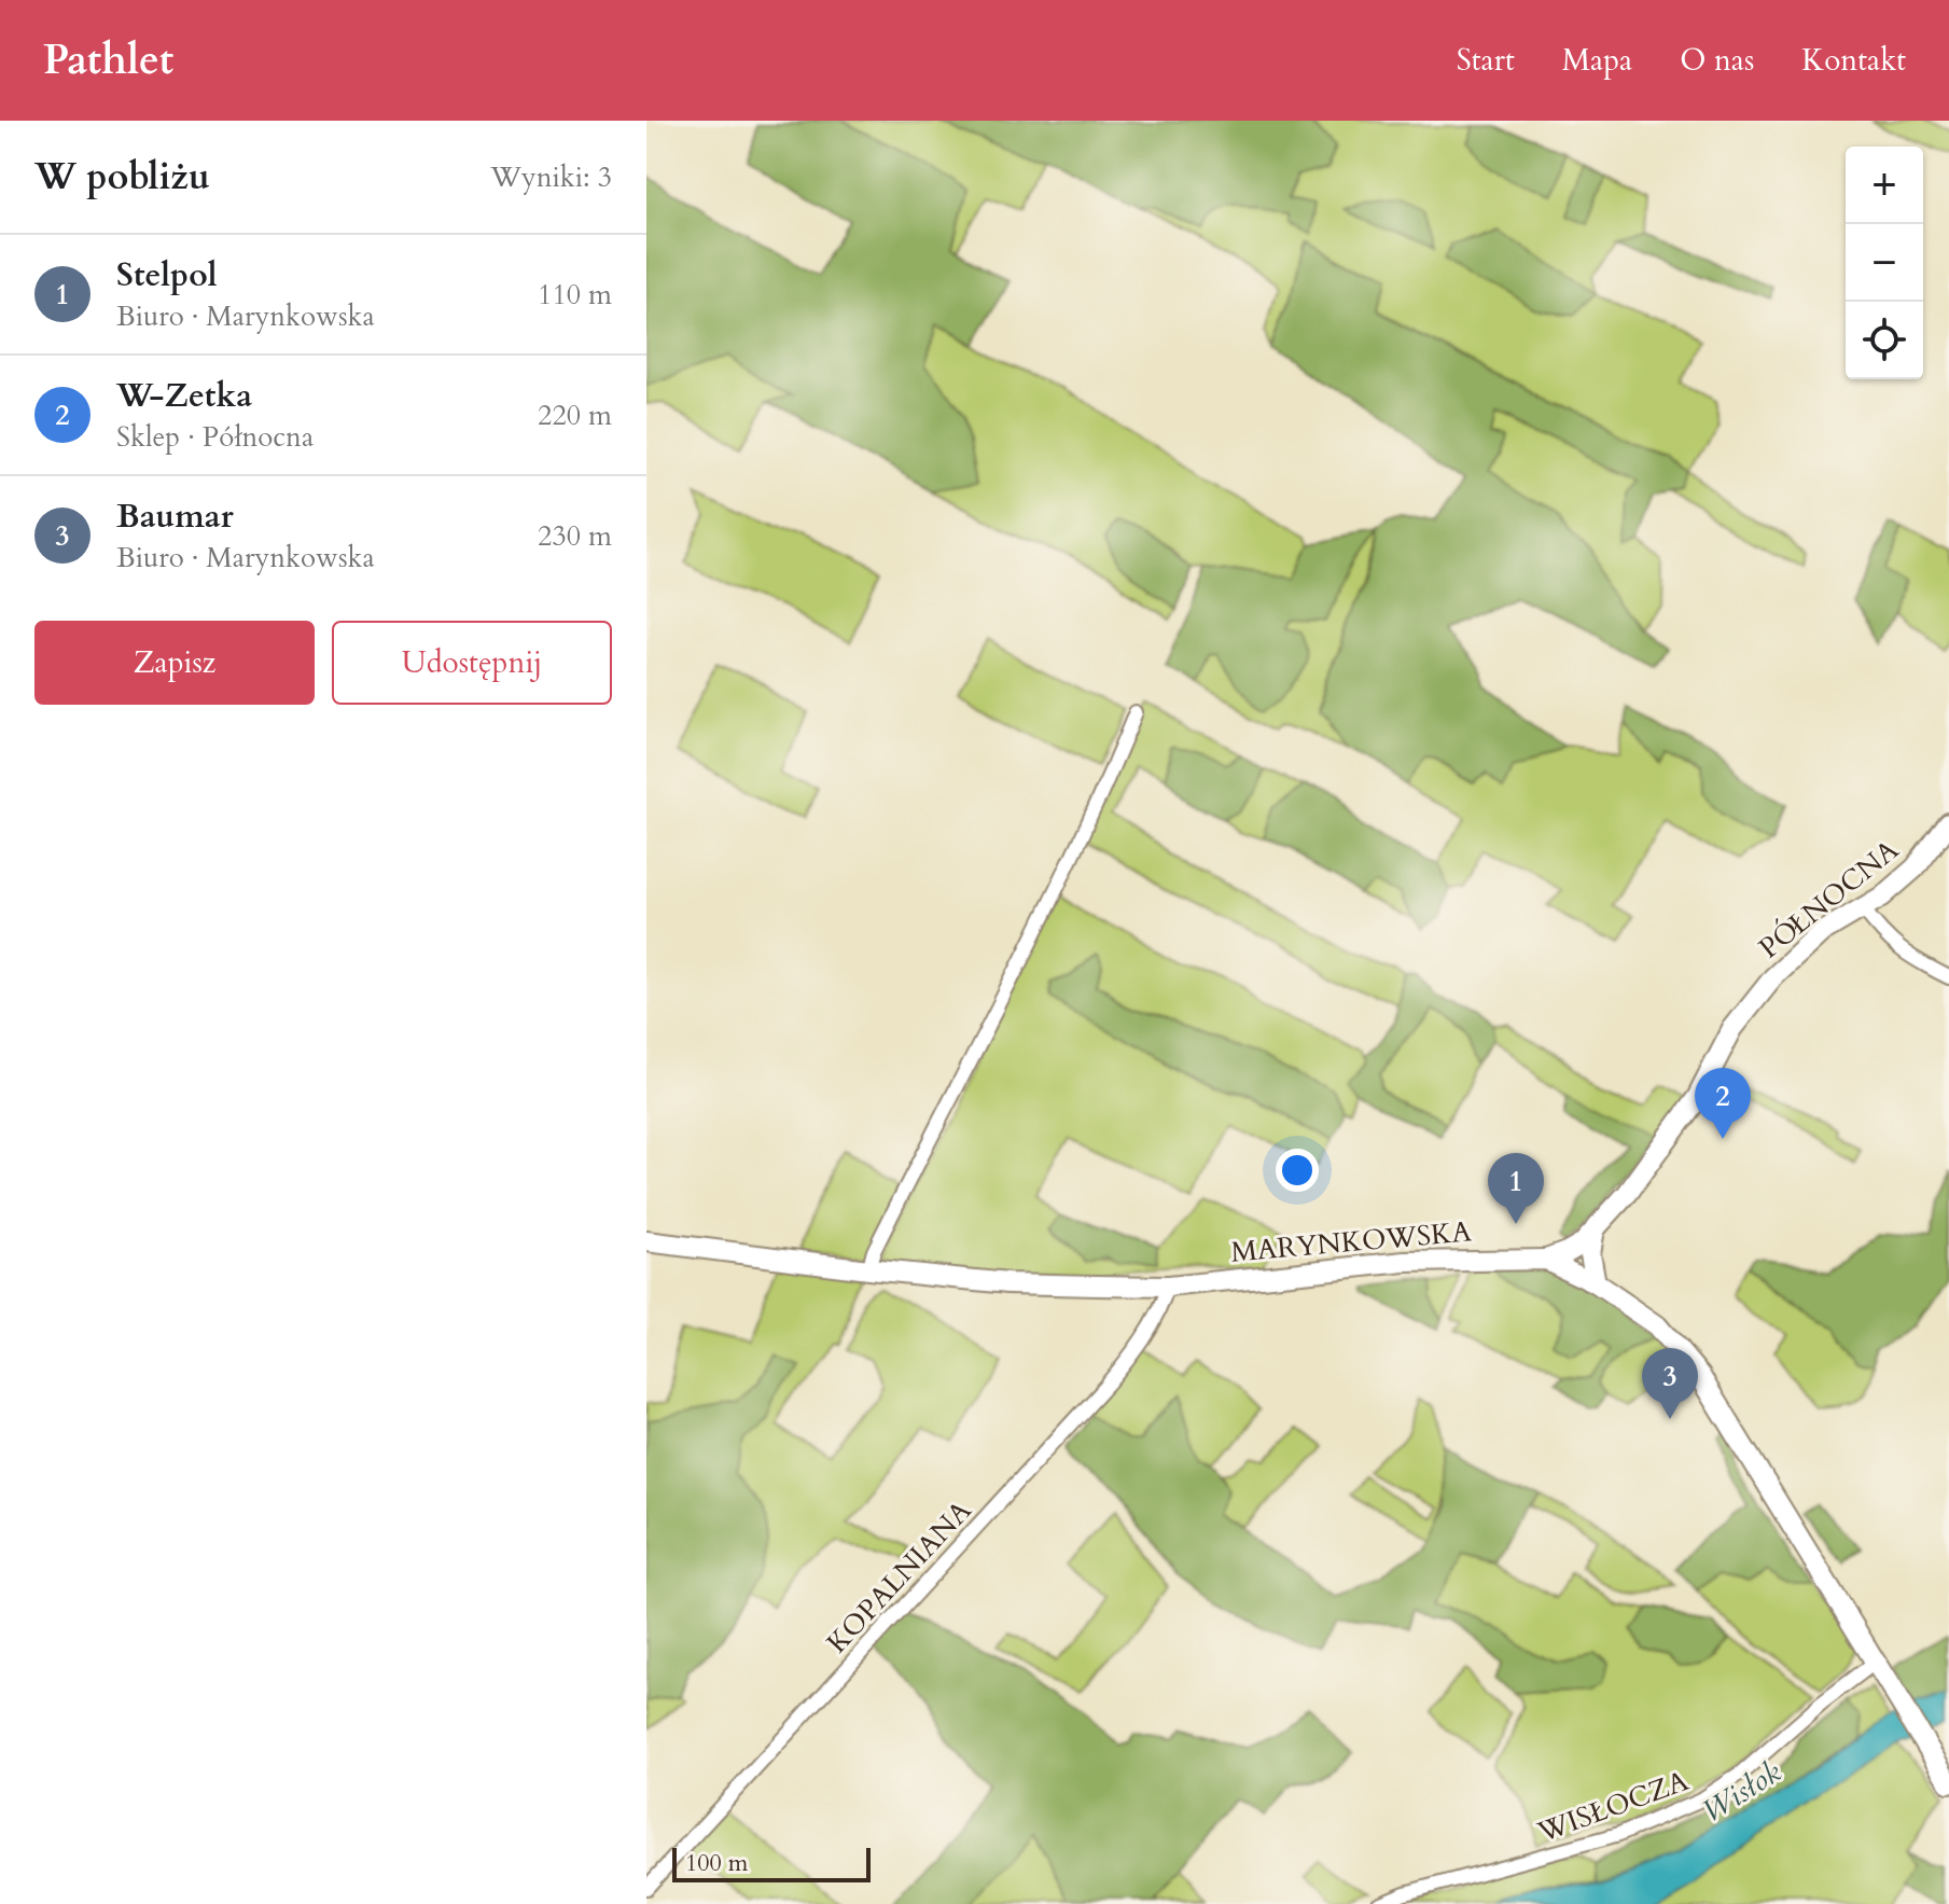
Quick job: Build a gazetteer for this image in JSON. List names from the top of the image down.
{
  "streets": {
    "street": [
      "PÓŁNOCNA",
      "MARYNKOWSKA",
      "KOPALNIANA",
      "WISŁOCZA"
    ]
  },
  "crossings": [
    ["PÓŁNOCNA", "MARYNKOWSKA"],
    ["MARYNKOWSKA", "KOPALNIANA"],
    ["MARYNKOWSKA", "WISŁOCZA"]
  ],
  "water": ["Wisłok"],
  "scale_bar": "100 m",
  "page": {
    "header": "Pathlet",
    "nav": [
      "Start",
      "Mapa",
      "O nas",
      "Kontakt"
    ],
    "heading": ["W pobliżu", "Wyniki: 3"],
    "map_buttons": ["+", "−"],
    "list": [
      {
        "mark": "1",
        "name": "Stelpol",
        "note": "Biuro · Marynkowska",
        "value": "110 m"
      },
      {
        "mark": "2",
        "name": "W-Zetka",
        "note": "Sklep · Północna",
        "value": "220 m"
      },
      {
        "mark": "3",
        "name": "Baumar",
        "note": "Biuro · Marynkowska",
        "value": "230 m"
      }
    ],
    "buttons": ["Zapisz", "Udostępnij"],
    "pins": ["2", "1", "3"],
    "scale": "100 m"
  }
}
